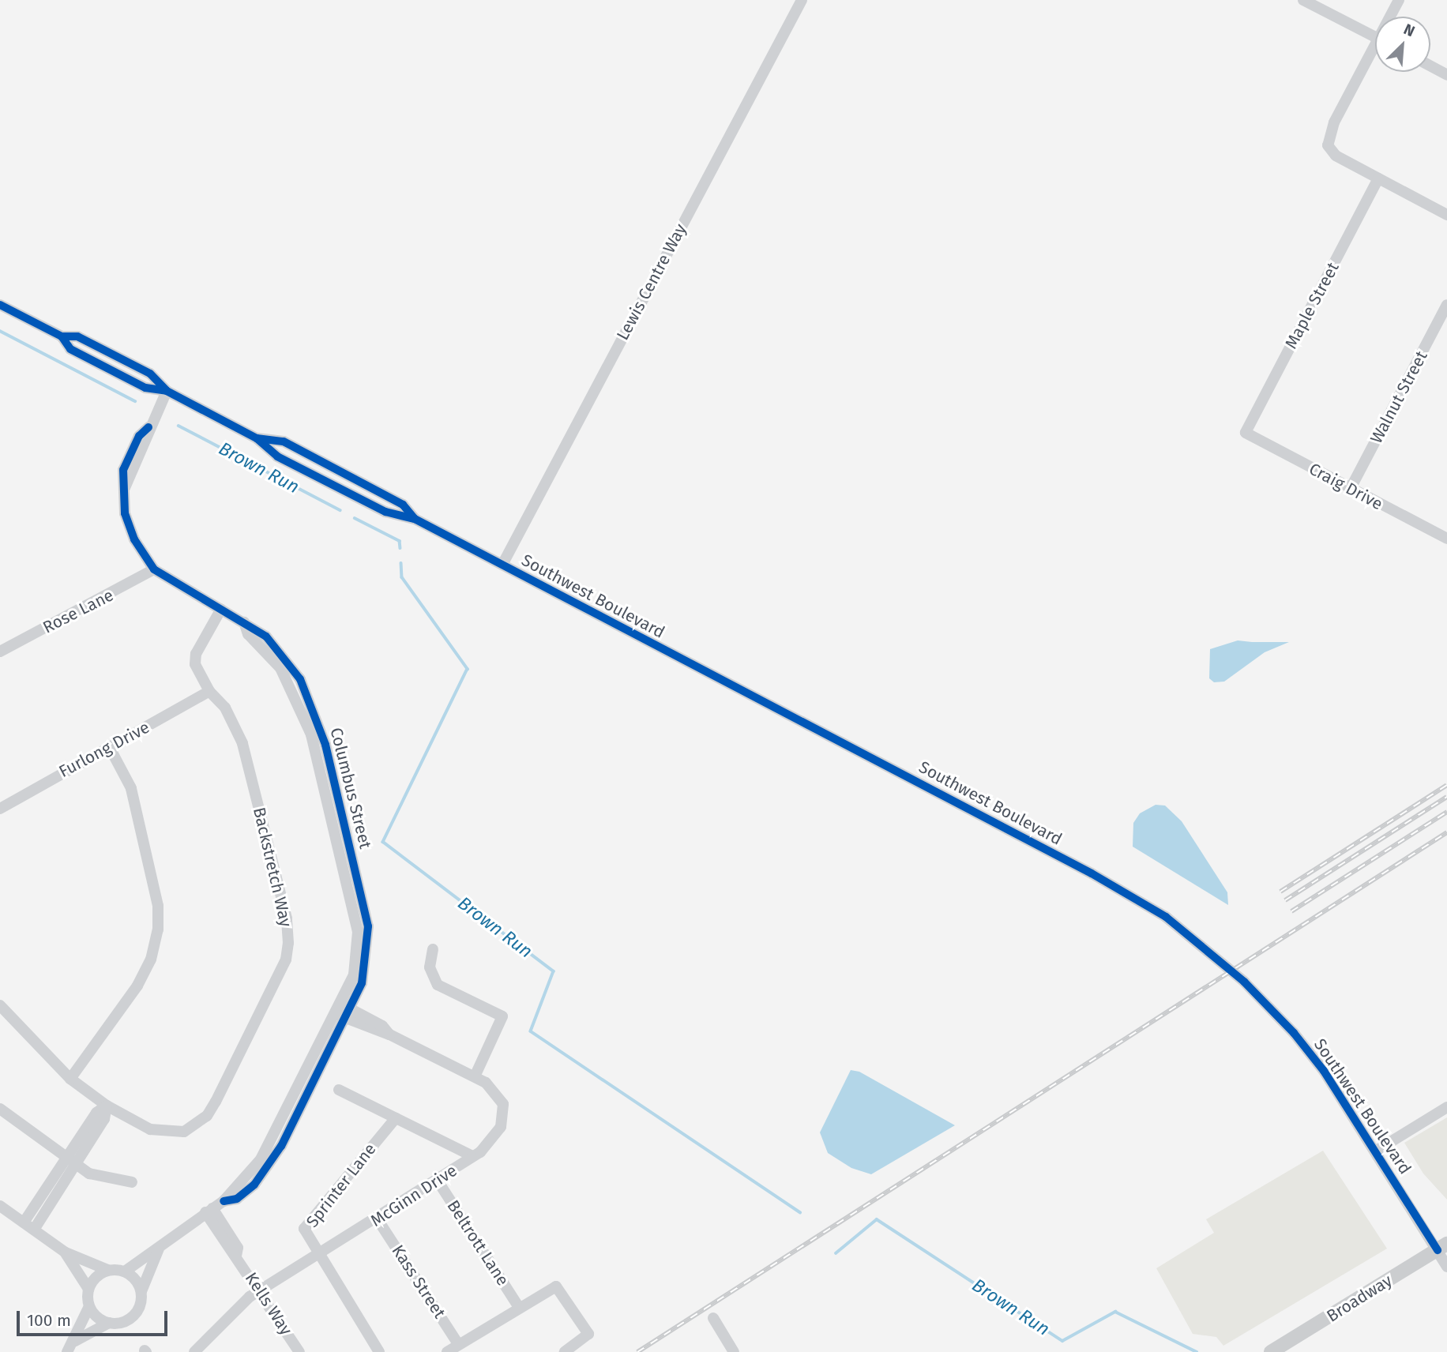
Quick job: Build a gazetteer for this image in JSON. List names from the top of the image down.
{
  "streets": {
    "main road": ["Broadway"],
    "street": [
      "Lewis Centre Way",
      "Maple Street",
      "Walnut Street",
      "Craig Drive",
      "Southwest Boulevard",
      "Rose Lane",
      "Furlong Drive",
      "Columbus Street",
      "Backstretch Way",
      "Sprinter Lane",
      "McGinn Drive",
      "Beltrott Lane",
      "Kass Street",
      "Kells Way"
    ]
  },
  "crossings": [
    ["Lewis Centre Way", "Southwest Boulevard"],
    ["Maple Street", "Craig Drive"],
    ["Walnut Street", "Craig Drive"],
    ["Southwest Boulevard", "Columbus Street"],
    ["Southwest Boulevard", "Broadway"],
    ["Rose Lane", "Columbus Street"],
    ["Furlong Drive", "Backstretch Way"],
    ["Columbus Street", "Backstretch Way"],
    ["Columbus Street", "McGinn Drive"],
    ["Columbus Street", "Kells Way"],
    ["Sprinter Lane", "McGinn Drive"],
    ["McGinn Drive", "Beltrott Lane"],
    ["McGinn Drive", "Kass Street"],
    ["McGinn Drive", "Kells Way"]
  ],
  "water": ["Brown Run"],
  "scale_bar": "100 m",
  "north": "top right"
}
